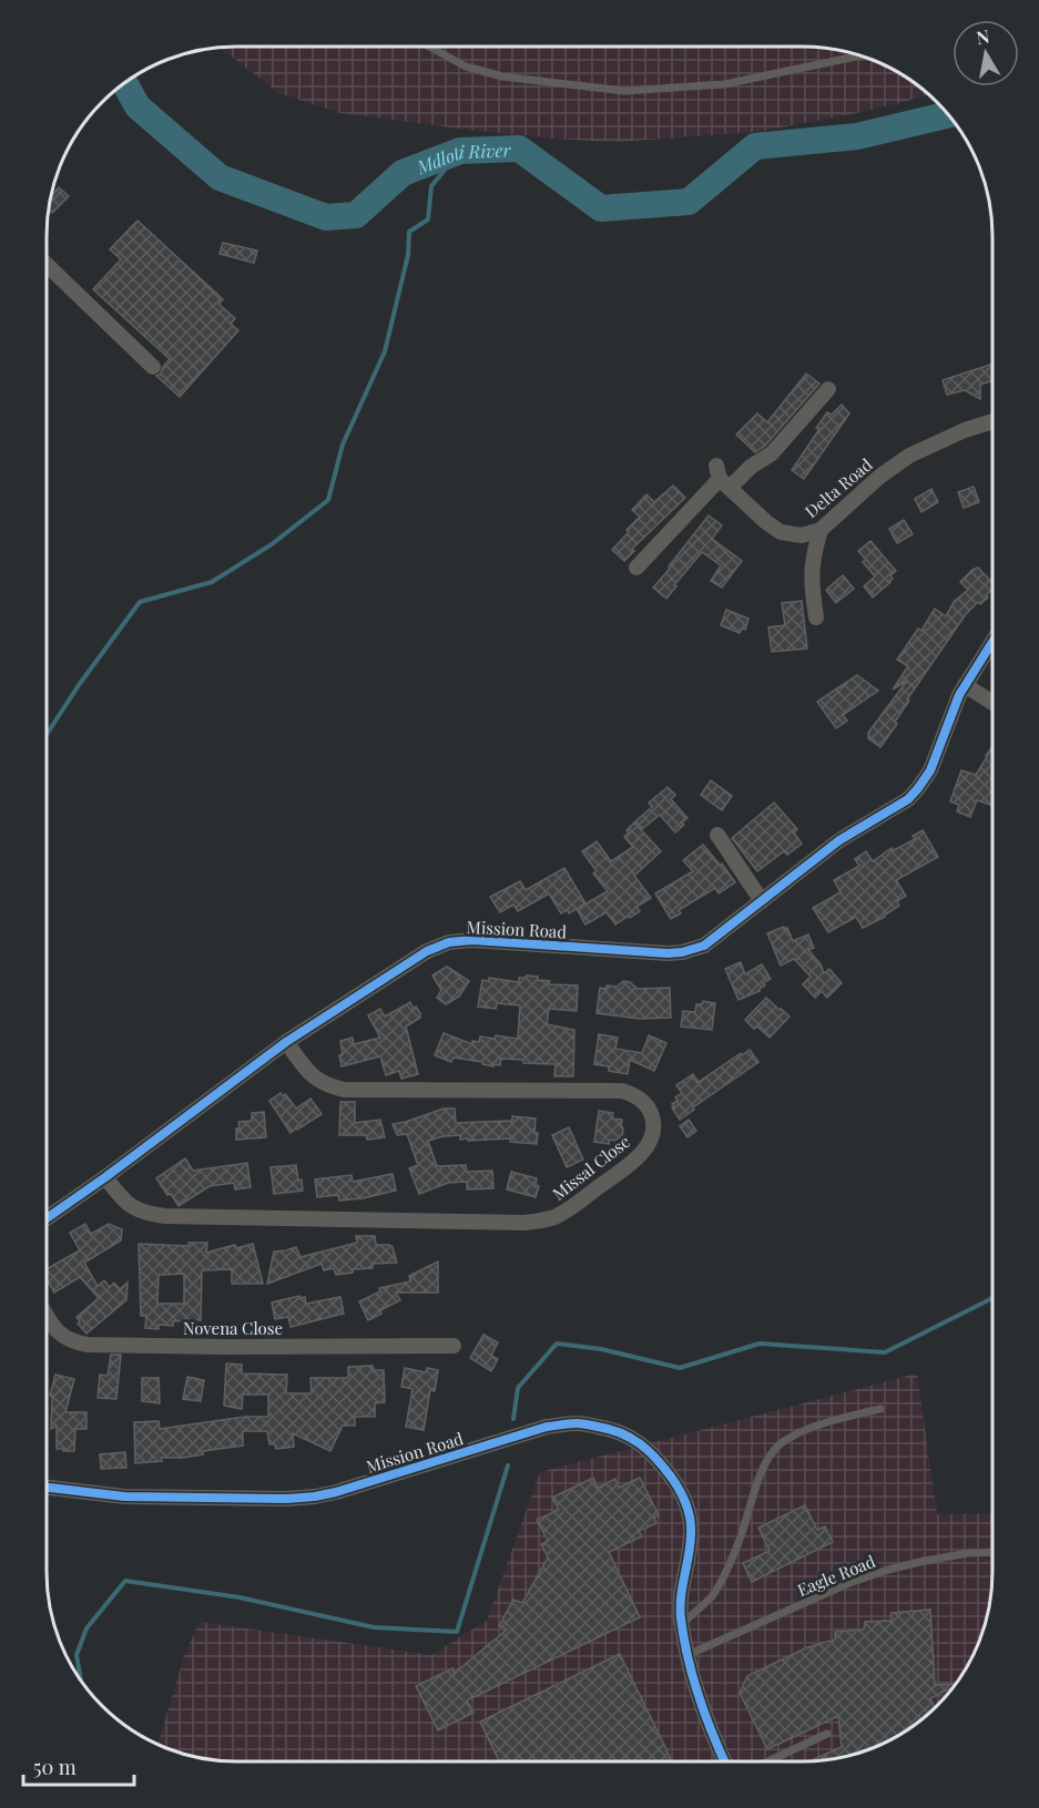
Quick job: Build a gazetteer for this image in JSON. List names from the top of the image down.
{
  "streets": {
    "street": [
      "Delta Road",
      "Mission Road",
      "Missal Close",
      "Novena Close"
    ],
    "lane": ["Eagle Road"]
  },
  "crossings": [
    ["Mission Road", "Missal Close"],
    ["Mission Road", "Eagle Road"]
  ],
  "water": ["Mdloti River"],
  "scale_bar": "50 m",
  "north": "top"
}
